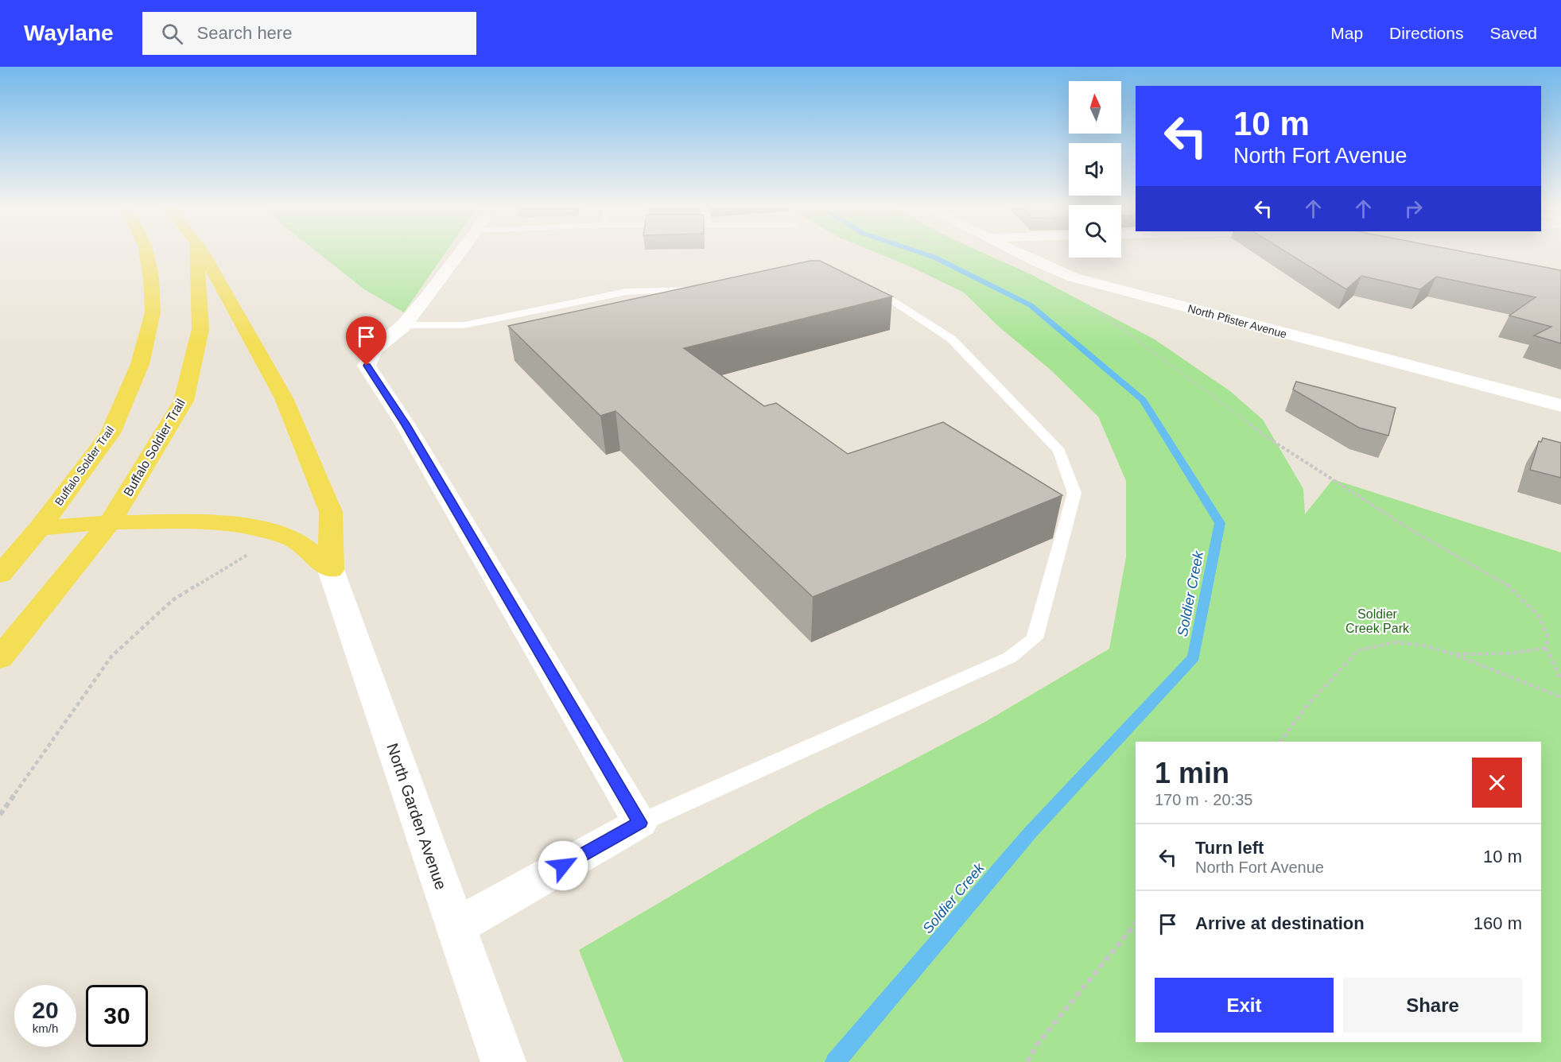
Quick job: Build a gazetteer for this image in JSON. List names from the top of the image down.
{
  "streets": {
    "main road": ["Buffalo Soldier Trail", "Buffalo Solder Trail"],
    "street": ["North Pfister Avenue", "North Garden Avenue"]
  },
  "water": ["Soldier Creek"],
  "parks": ["Soldier Creek Park"],
  "north": "top",
  "page": {
    "header": "Waylane",
    "search": "Search here",
    "nav": ["Map", "Directions", "Saved"],
    "turn": ["10 m", "North Fort Avenue"],
    "heading": ["1 min", "170 m · 20:35"],
    "list": [
      {
        "name": "Turn left",
        "note": "North Fort Avenue",
        "value": "10 m"
      },
      {
        "name": "Arrive at destination",
        "value": "160 m"
      }
    ],
    "buttons": ["Exit", "Share"],
    "speed": "20 km/h",
    "limit": "30"
  }
}
